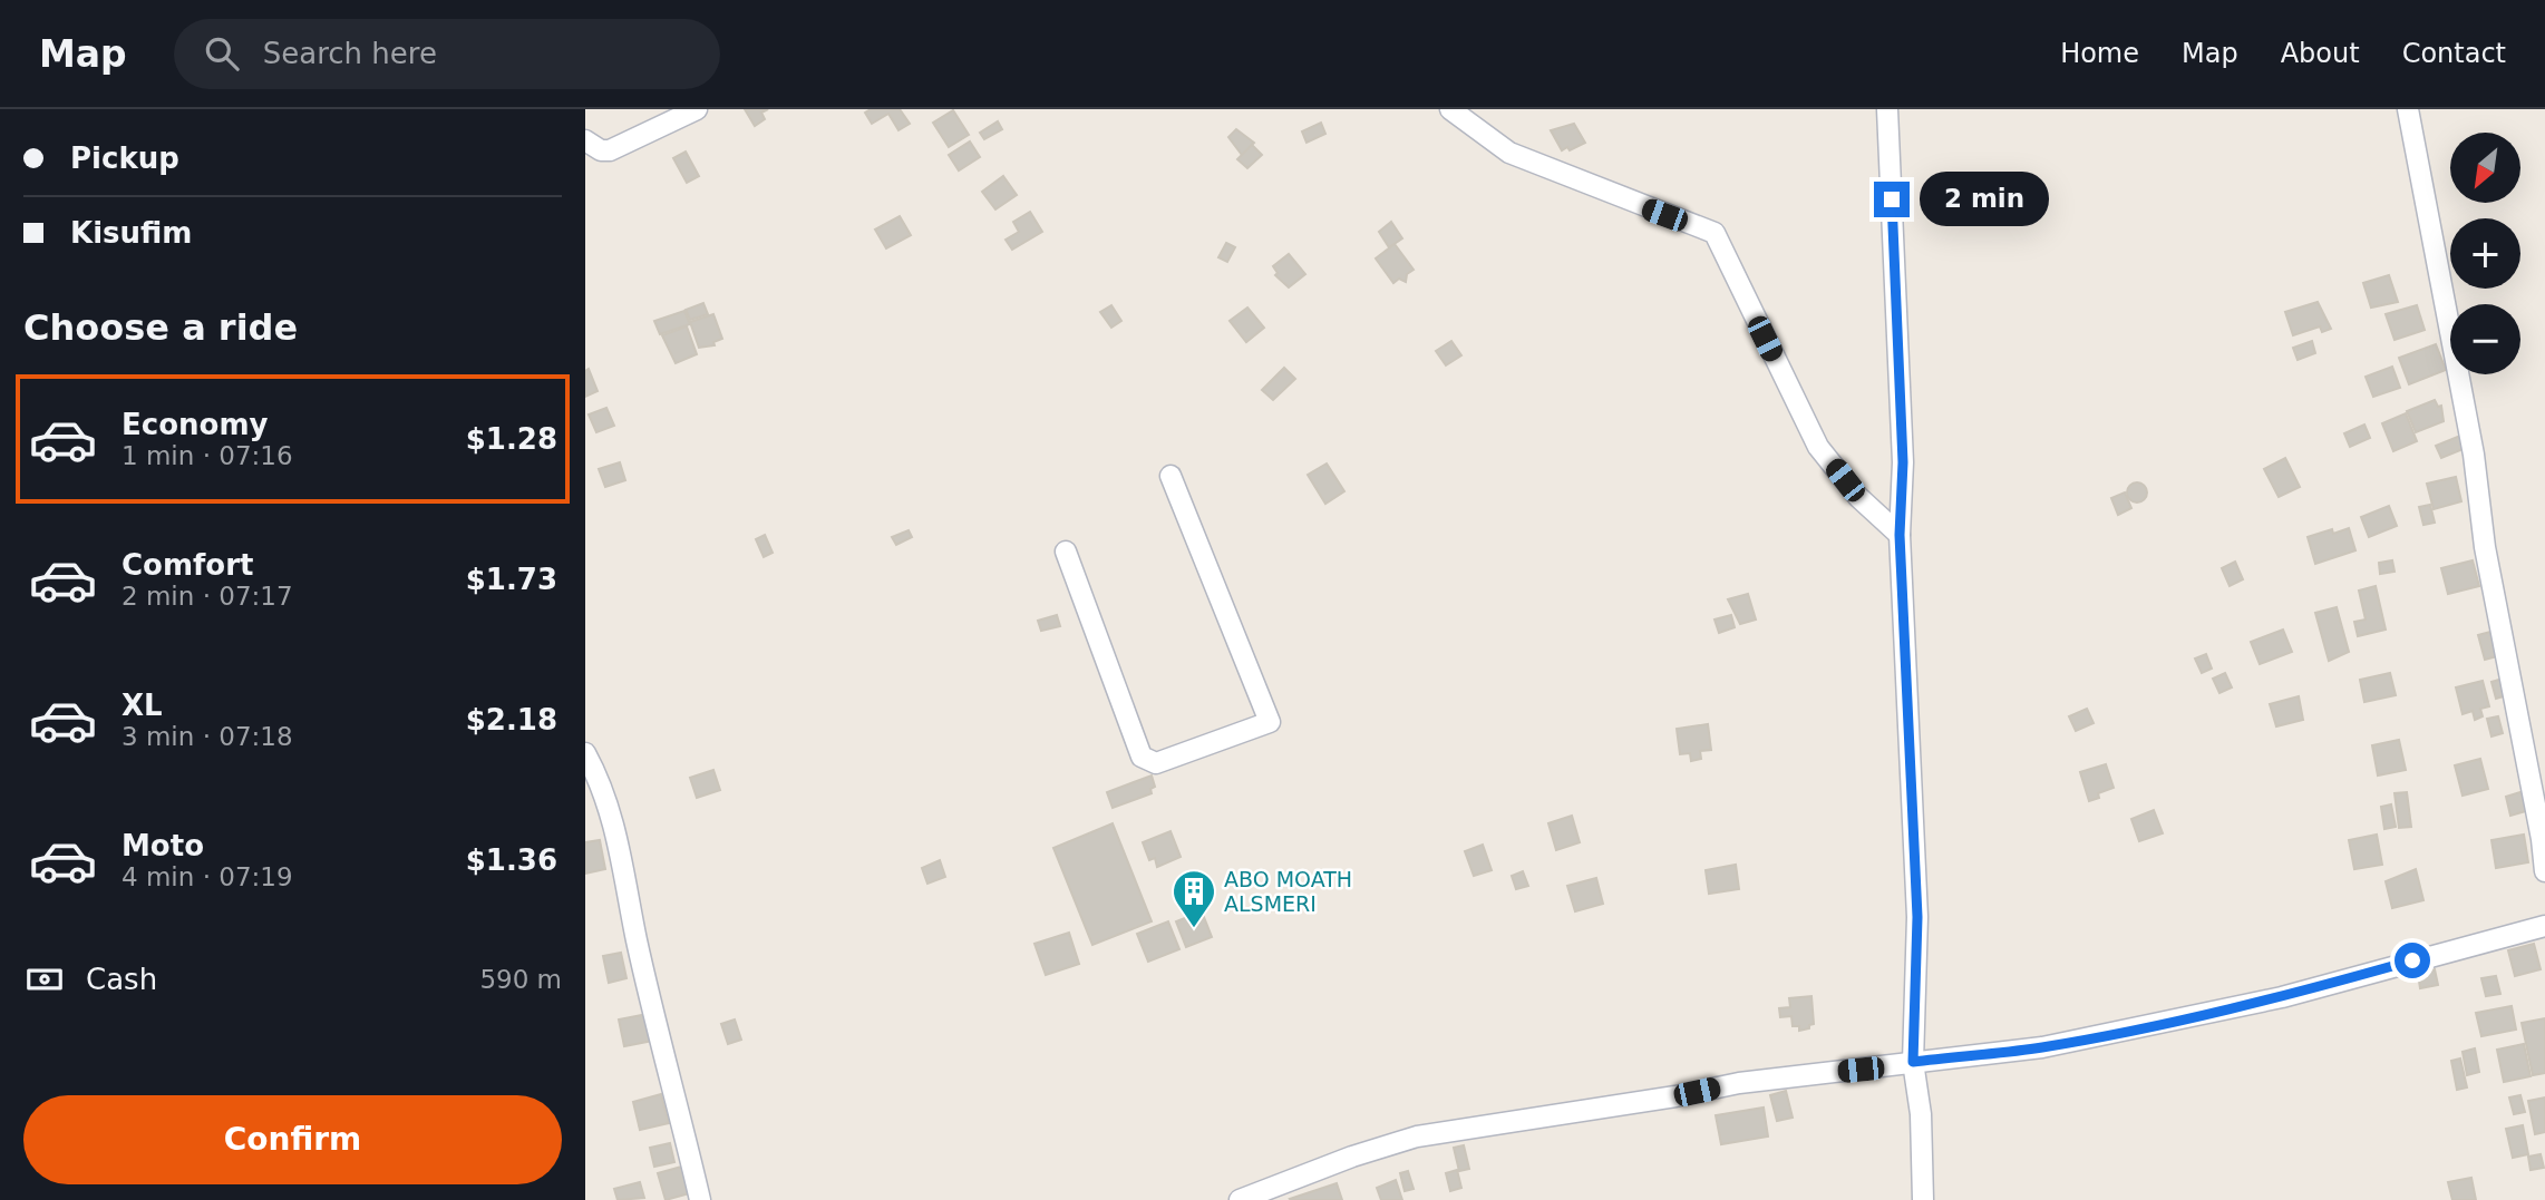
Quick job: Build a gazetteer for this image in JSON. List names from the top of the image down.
{
  "places": {
    "building": ["ABO MOATH ALSMERI"]
  },
  "north": "bottom left",
  "page": {
    "header": "Map",
    "search": "Search here",
    "nav": [
      "Home",
      "Map",
      "About",
      "Contact"
    ],
    "banner": ["Pickup", "Kisufim"],
    "map_buttons": ["+", "−"],
    "bubble": "2 min",
    "heading": "Choose a ride",
    "list": [
      {
        "name": "Economy",
        "note": "1 min · 07:16",
        "value": "$1.28"
      },
      {
        "name": "Comfort",
        "note": "2 min · 07:17",
        "value": "$1.73"
      },
      {
        "name": "XL",
        "note": "3 min · 07:18",
        "value": "$2.18"
      },
      {
        "name": "Moto",
        "note": "4 min · 07:19",
        "value": "$1.36"
      }
    ],
    "pay": ["Cash", "590 m"],
    "buttons": "Confirm"
  }
}
